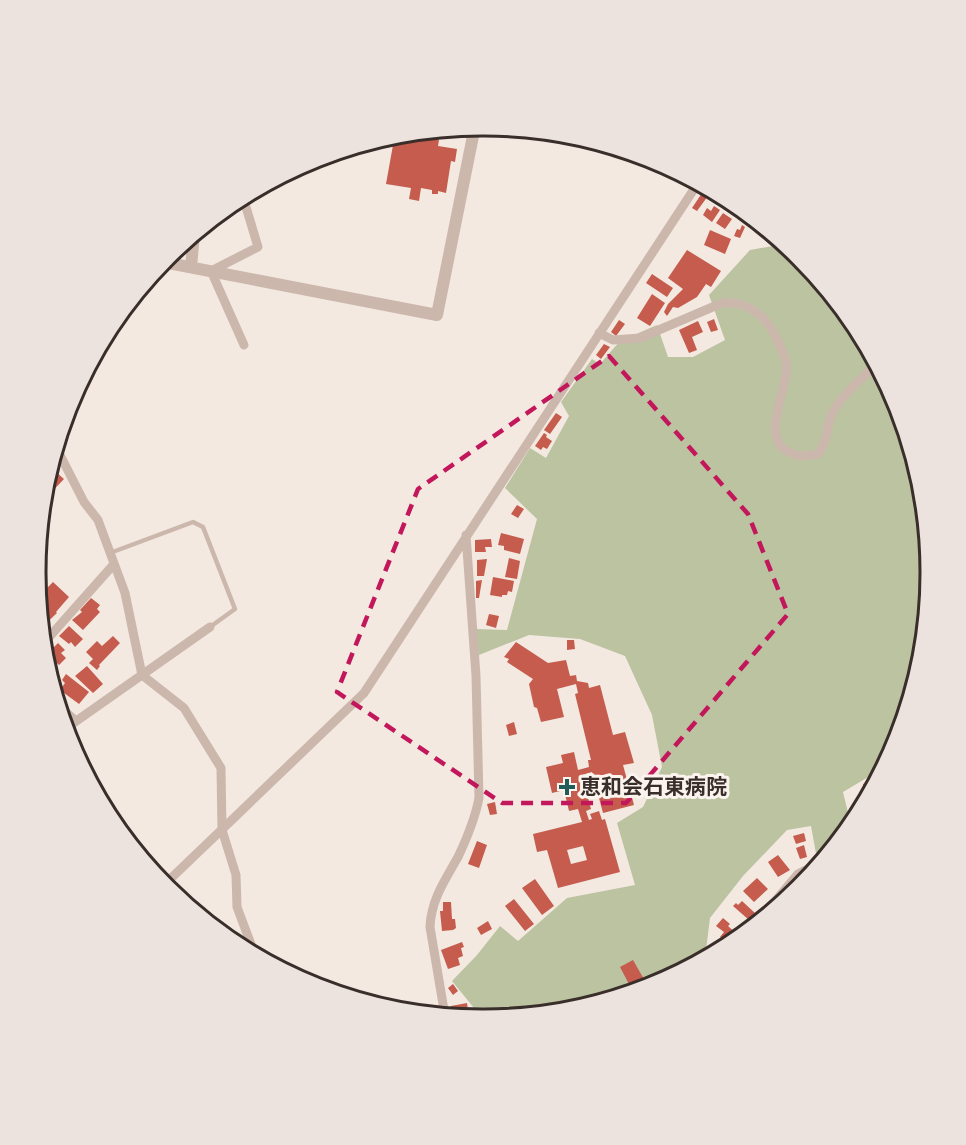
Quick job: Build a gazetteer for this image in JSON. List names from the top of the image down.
{
  "places": {
    "health": ["恵和会石東病院"]
  }
}
